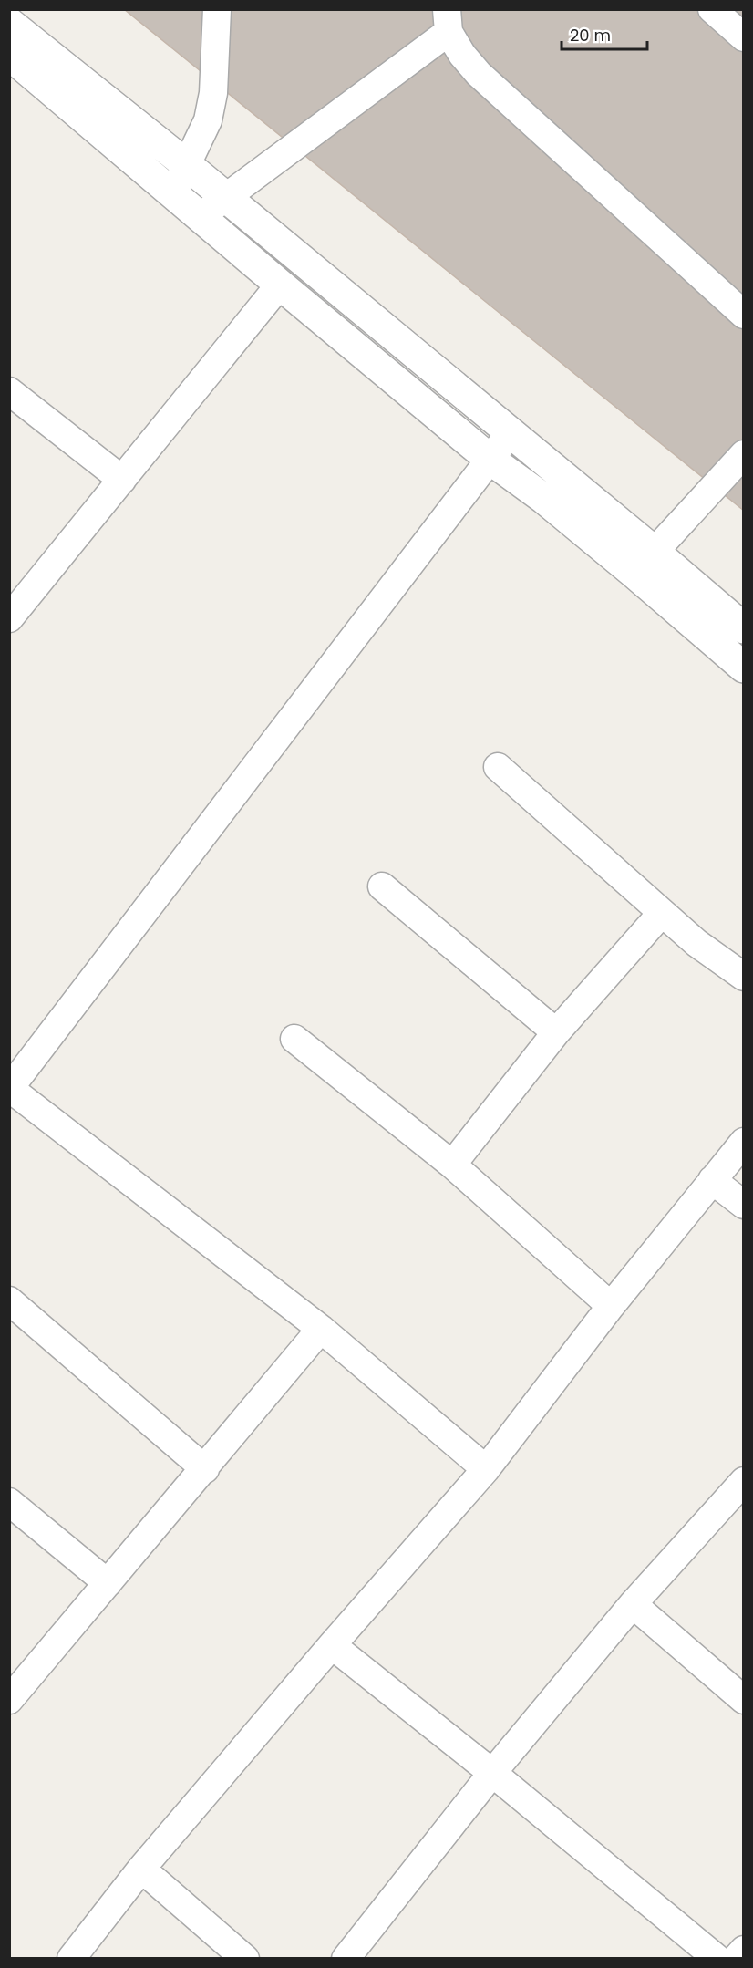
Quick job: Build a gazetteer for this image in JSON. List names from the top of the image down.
{
  "scale_bar": "20 m"
}
